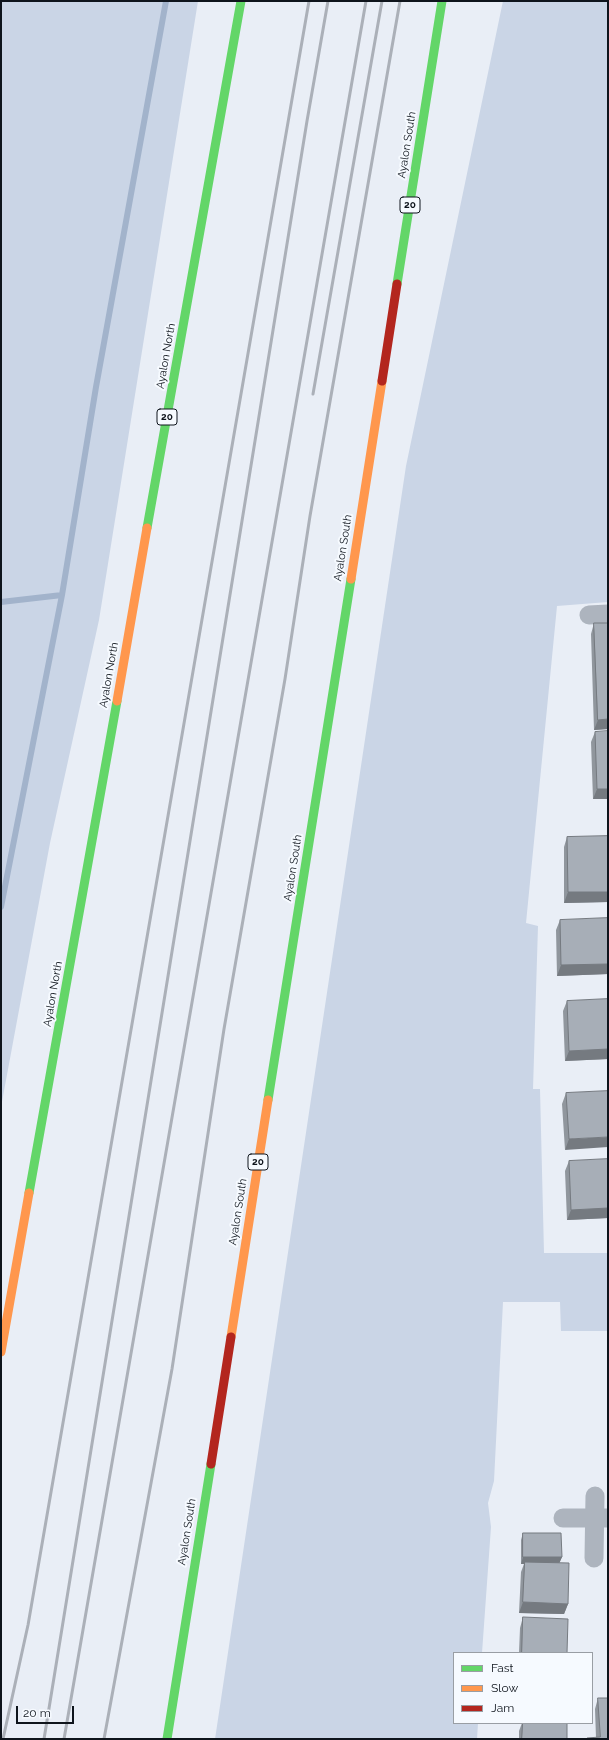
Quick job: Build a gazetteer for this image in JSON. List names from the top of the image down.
{
  "streets": {
    "highway": ["Ayalon South", "20", "Ayalon North"]
  },
  "legend": ["Fast", "Slow", "Jam"],
  "scale_bar": "20 m"
}
